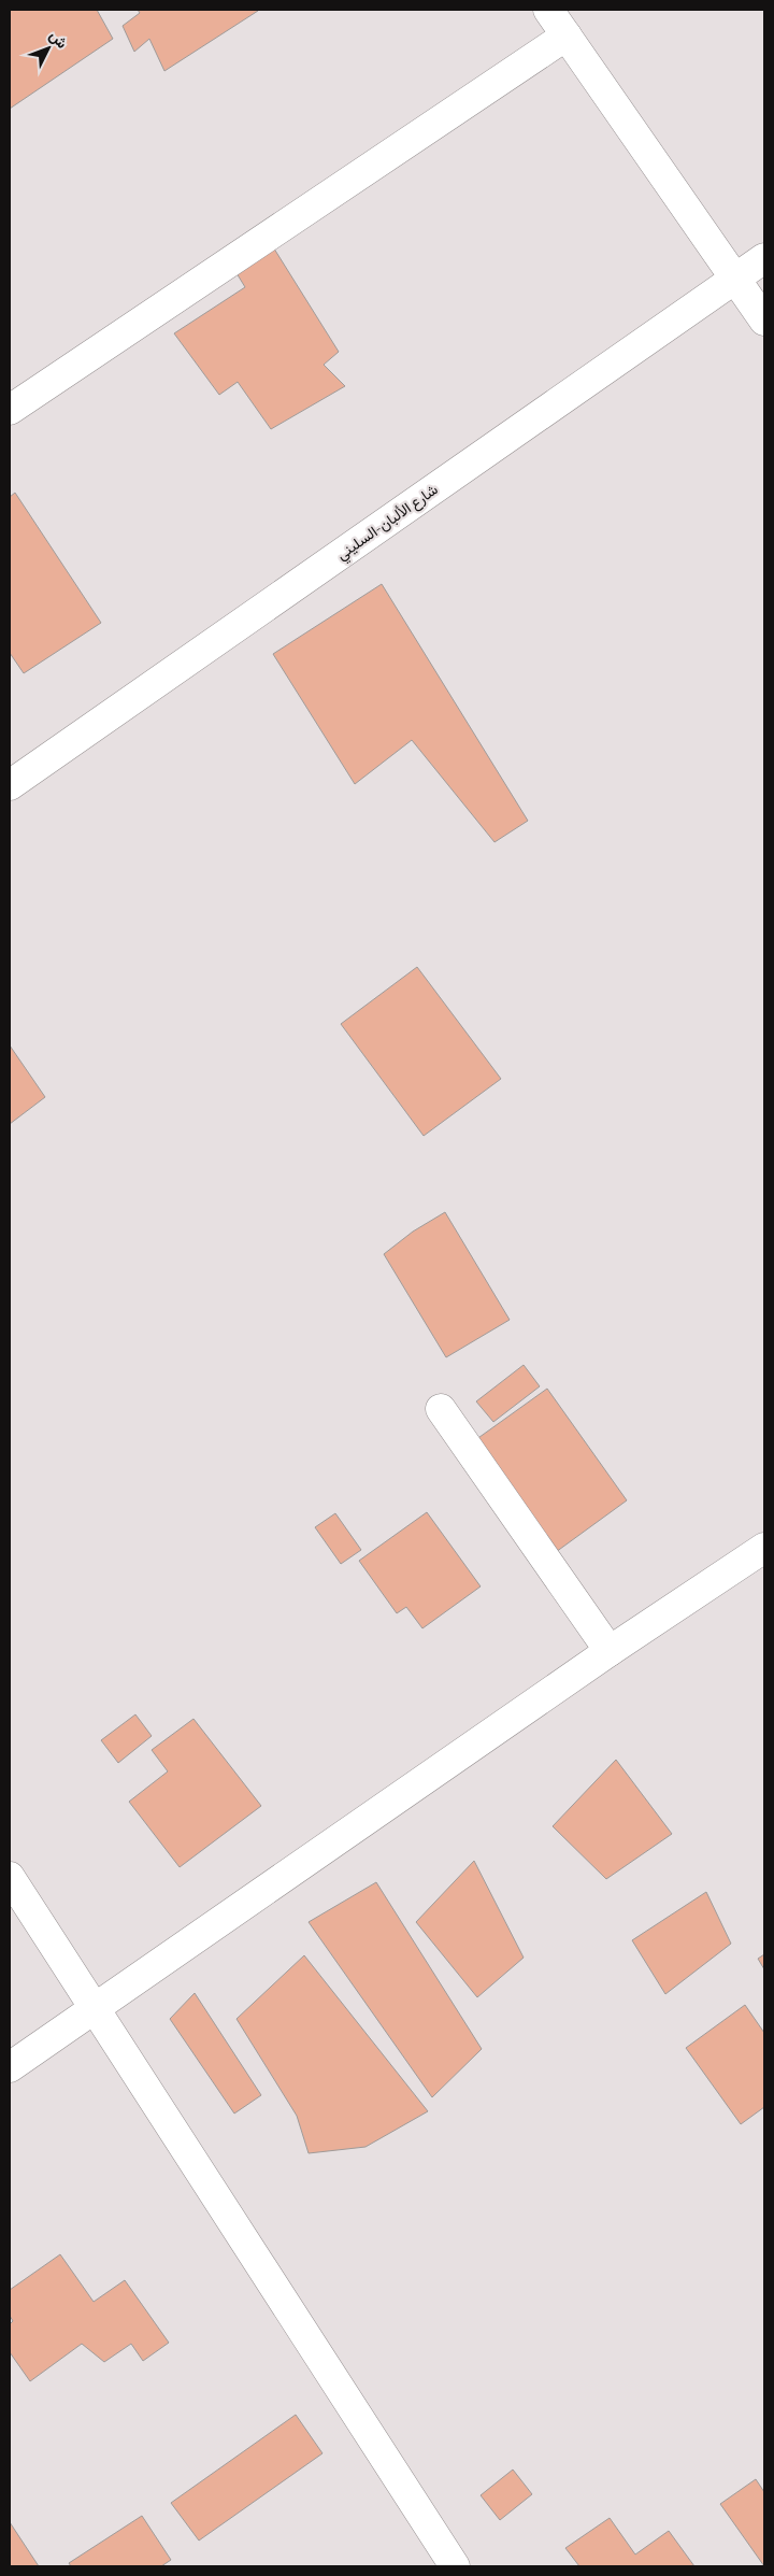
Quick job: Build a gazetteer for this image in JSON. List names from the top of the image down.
{
  "streets": {
    "street": ["شارع الألبان-السليني"]
  },
  "north": "top right"
}
